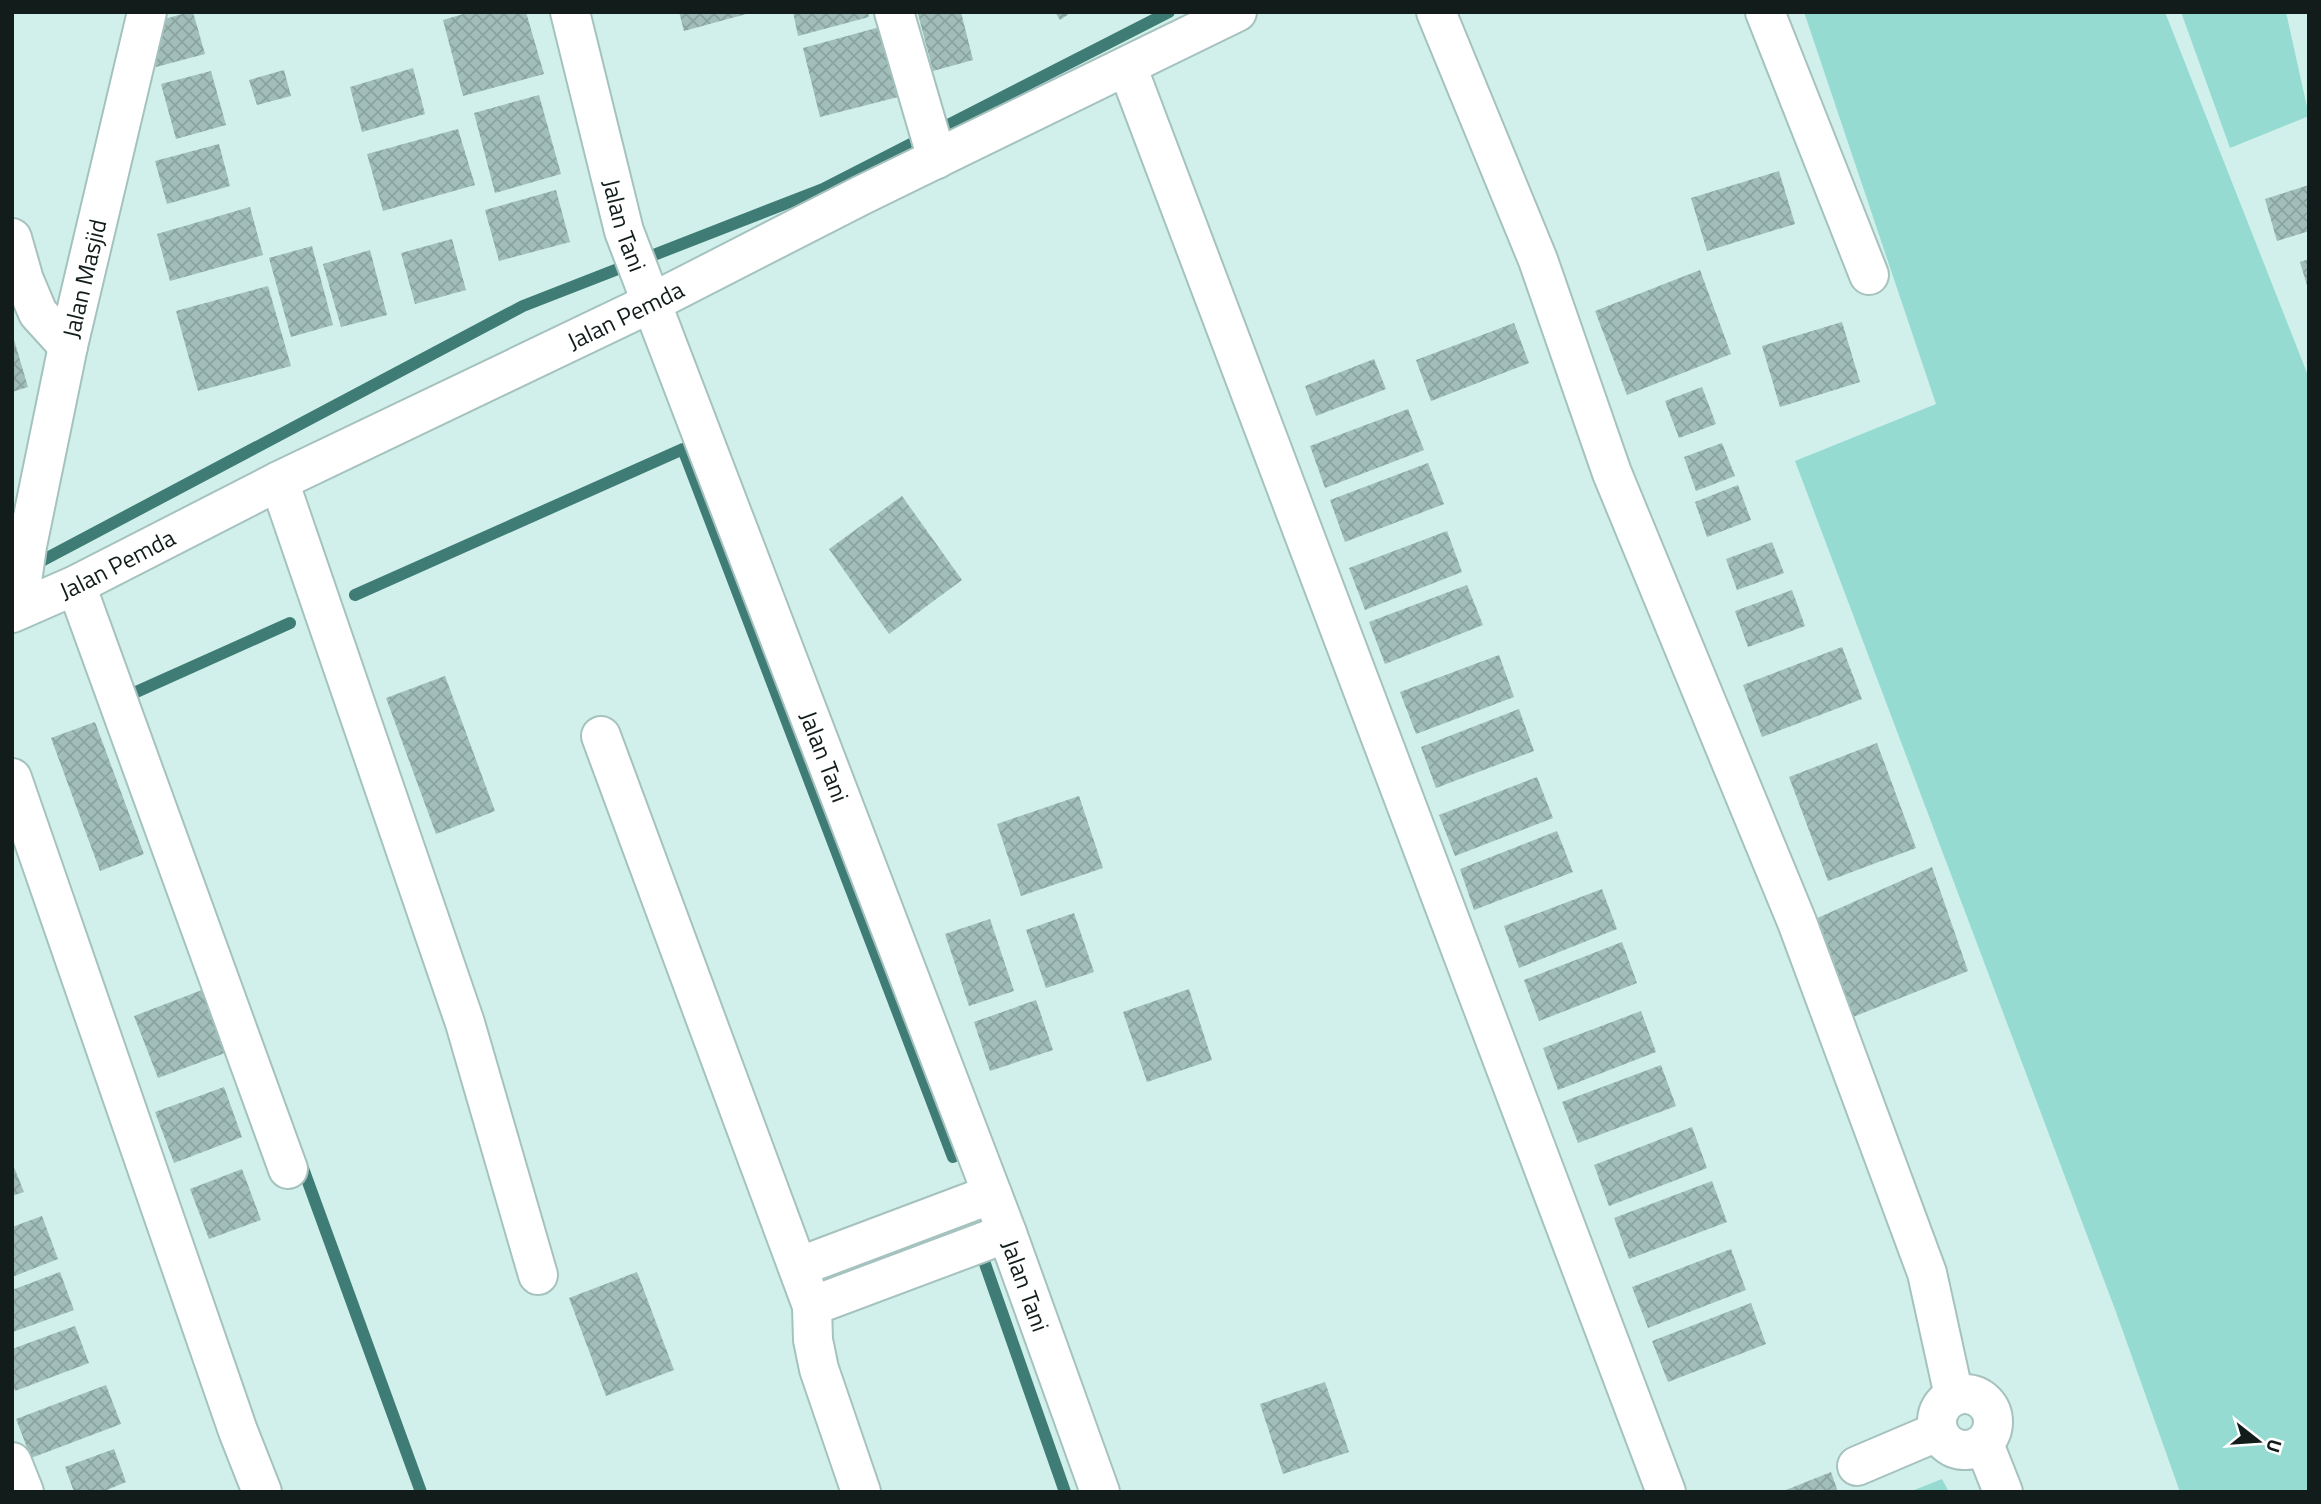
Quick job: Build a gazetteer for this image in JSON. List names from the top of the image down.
{
  "streets": {
    "street": ["Jalan Tani", "Jalan Masjid", "Jalan Pemda"]
  },
  "crossings": [
    ["Jalan Tani", "Jalan Pemda"],
    ["Jalan Masjid", "Jalan Pemda"]
  ],
  "north": "right"
}
